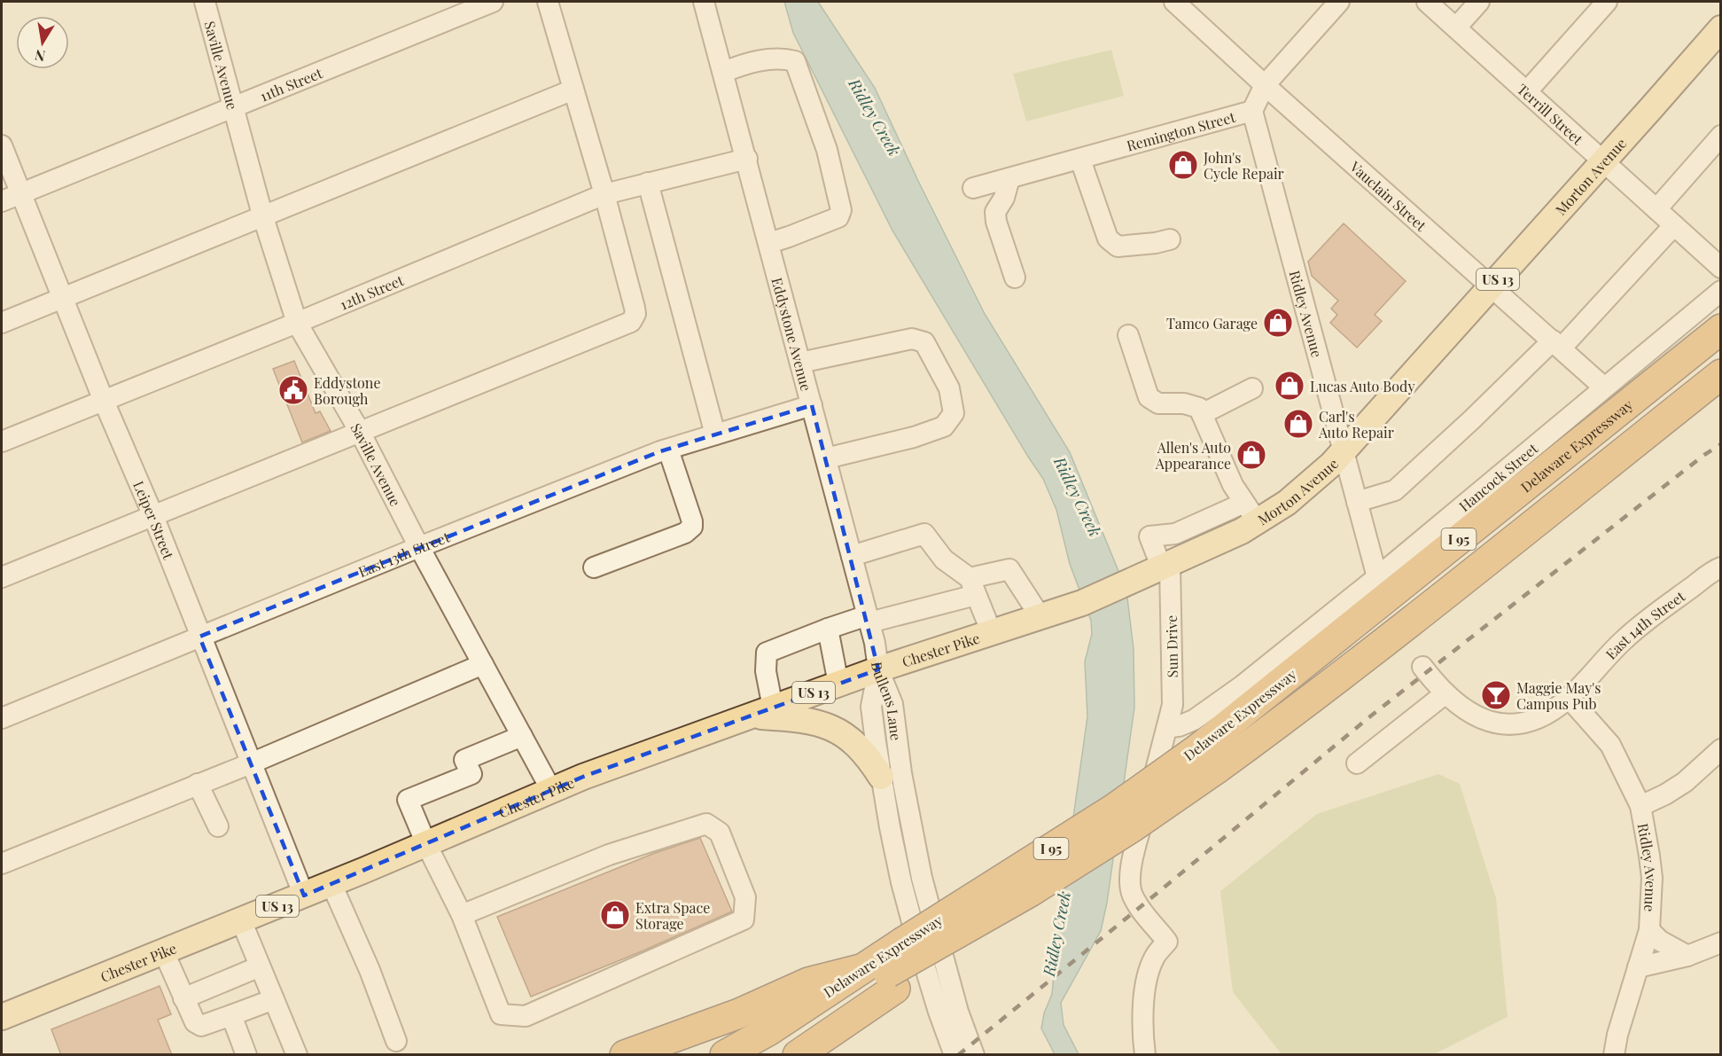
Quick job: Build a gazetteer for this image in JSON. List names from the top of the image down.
{
  "streets": {
    "highway": ["Delaware Expressway", "I 95"],
    "main road": ["Morton Avenue", "US 13", "Chester Pike"],
    "street": [
      "Saville Avenue",
      "11th Street",
      "Terrill Street",
      "Remington Street",
      "Vauclain Street",
      "12th Street",
      "Ridley Avenue",
      "Eddystone Avenue",
      "Hancock Street",
      "Leiper Street",
      "East 13th Street",
      "East 14th Street",
      "Sun Drive",
      "Bullens Lane"
    ]
  },
  "crossings": [
    ["Saville Avenue", "11th Street"],
    ["Saville Avenue", "12th Street"],
    ["Saville Avenue", "East 13th Street"],
    ["Saville Avenue", "Chester Pike"],
    ["11th Street", "Leiper Street"],
    ["Terrill Street", "Morton Avenue"],
    ["Remington Street", "Vauclain Street"],
    ["Remington Street", "Ridley Avenue"],
    ["Morton Avenue", "Vauclain Street"],
    ["Morton Avenue", "Ridley Avenue"],
    ["Morton Avenue", "Sun Drive"],
    ["Morton Avenue", "Chester Pike"],
    ["Vauclain Street", "Hancock Street"],
    ["12th Street", "Eddystone Avenue"],
    ["12th Street", "Leiper Street"],
    ["Ridley Avenue", "Hancock Street"],
    ["Ridley Avenue", "East 14th Street"],
    ["Eddystone Avenue", "East 13th Street"],
    ["Eddystone Avenue", "Chester Pike"],
    ["Eddystone Avenue", "Bullens Lane"],
    ["Hancock Street", "Sun Drive"],
    ["Leiper Street", "East 13th Street"],
    ["Leiper Street", "Chester Pike"],
    ["Chester Pike", "Bullens Lane"]
  ],
  "water": ["Ridley Creek"],
  "places": {
    "shop": [
      "John's Cycle Repair",
      "Tamco Garage",
      "Lucas Auto Body",
      "Carl's Auto Repair",
      "Allen's Auto Appearance",
      "Extra Space Storage"
    ],
    "public building": ["Eddystone Borough"],
    "bar": ["Maggie May's Campus Pub"]
  },
  "north": "bottom"
}
